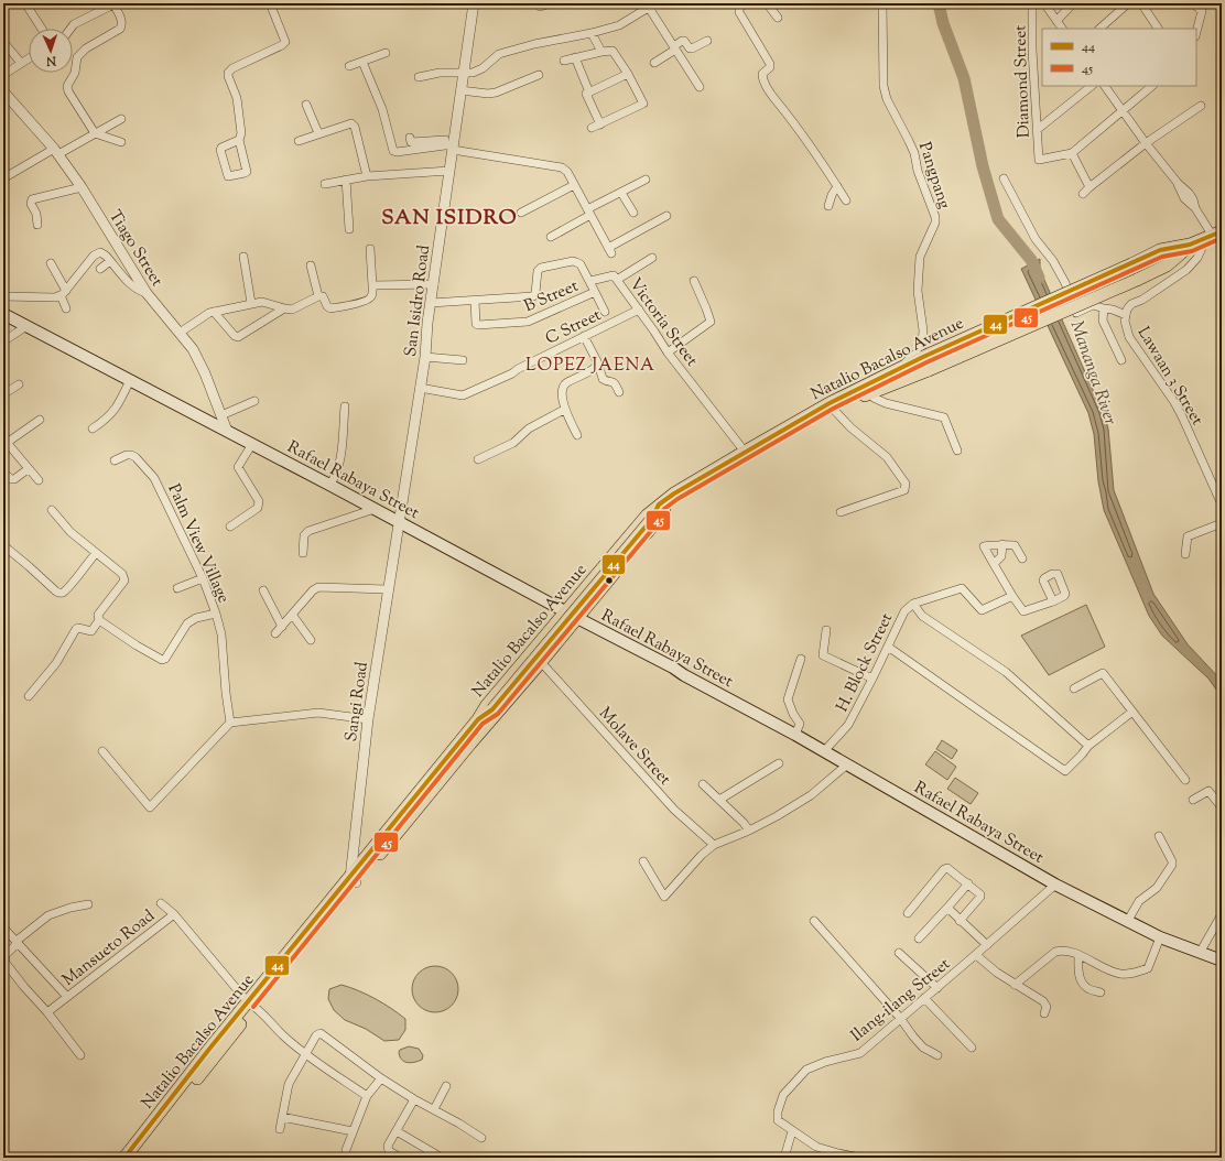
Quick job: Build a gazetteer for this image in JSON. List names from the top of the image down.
{
  "streets": {
    "main road": ["Natalio Bacalso Avenue", "Rafael Rabaya Street"],
    "street": [
      "Diamond Street",
      "Pangpang",
      "Tiago Street",
      "B Street",
      "San Isidro Road",
      "Victoria Street",
      "C Street",
      "Lawaan 3 Street",
      "Palm View Village",
      "H. Block Street",
      "Sangi Road",
      "Molave Street",
      "Mansueto Road",
      "Ilang-ilang Street"
    ]
  },
  "crossings": [
    ["Pangpang", "Natalio Bacalso Avenue"],
    ["Tiago Street", "Rafael Rabaya Street"],
    ["B Street", "Victoria Street"],
    ["San Isidro Road", "C Street"],
    ["San Isidro Road", "Rafael Rabaya Street"],
    ["San Isidro Road", "Sangi Road"],
    ["Victoria Street", "C Street"],
    ["Victoria Street", "Natalio Bacalso Avenue"],
    ["Natalio Bacalso Avenue", "Lawaan 3 Street"],
    ["Natalio Bacalso Avenue", "Rafael Rabaya Street"],
    ["Natalio Bacalso Avenue", "Sangi Road"],
    ["Natalio Bacalso Avenue", "Molave Street"],
    ["Natalio Bacalso Avenue", "Mansueto Road"],
    ["Rafael Rabaya Street", "H. Block Street"],
    ["Rafael Rabaya Street", "Sangi Road"],
    ["Rafael Rabaya Street", "Ilang-ilang Street"]
  ],
  "districts": ["SAN ISIDRO", "LOPEZ JAENA"],
  "water": ["Mananga River"],
  "lines": ["transit line 44", "transit line 45"],
  "legend": ["44", "45"],
  "north": "bottom"
}
